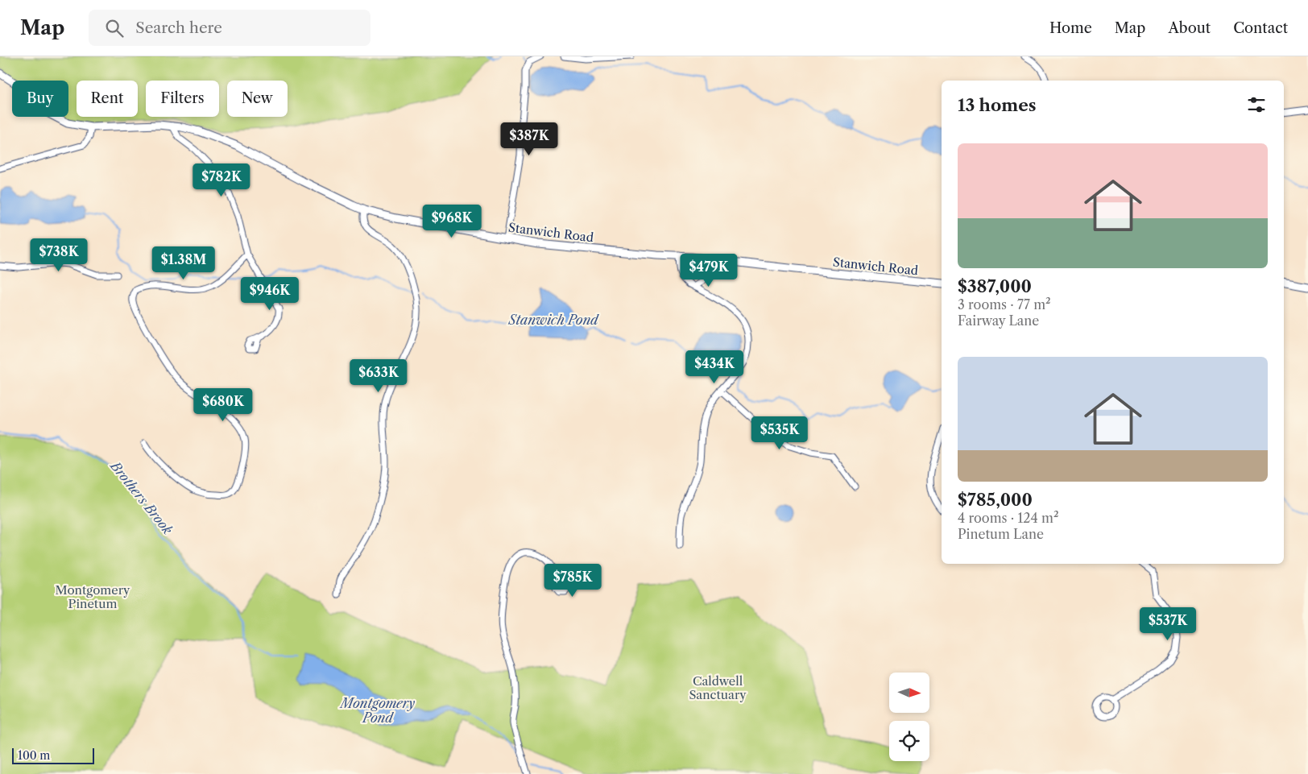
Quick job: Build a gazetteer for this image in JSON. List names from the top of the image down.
{
  "streets": {
    "street": ["Stanwich Road"]
  },
  "water": ["Stanwich Pond", "Brothers Brook", "Montgomery Pond"],
  "parks": ["Montgomery Pinetum", "Caldwell Sanctuary"],
  "scale_bar": "100 m",
  "north": "right",
  "page": {
    "header": "Map",
    "search": "Search here",
    "nav": [
      "Home",
      "Map",
      "About",
      "Contact"
    ],
    "chip": [
      "Buy",
      "Rent",
      "Filters",
      "New"
    ],
    "heading": "13 homes",
    "price": [
      "$387K",
      "$782K",
      "$968K",
      "$738K",
      "$1.38M",
      "$479K",
      "$946K",
      "$434K",
      "$633K",
      "$680K",
      "$535K",
      "$785K",
      "$537K"
    ],
    "list": [
      {
        "name": "$387,000",
        "note": "3 rooms · 77 m² · Fairway Lane"
      },
      {
        "name": "$785,000",
        "note": "4 rooms · 124 m² · Pinetum Lane"
      }
    ],
    "scale": "100 m"
  }
}
